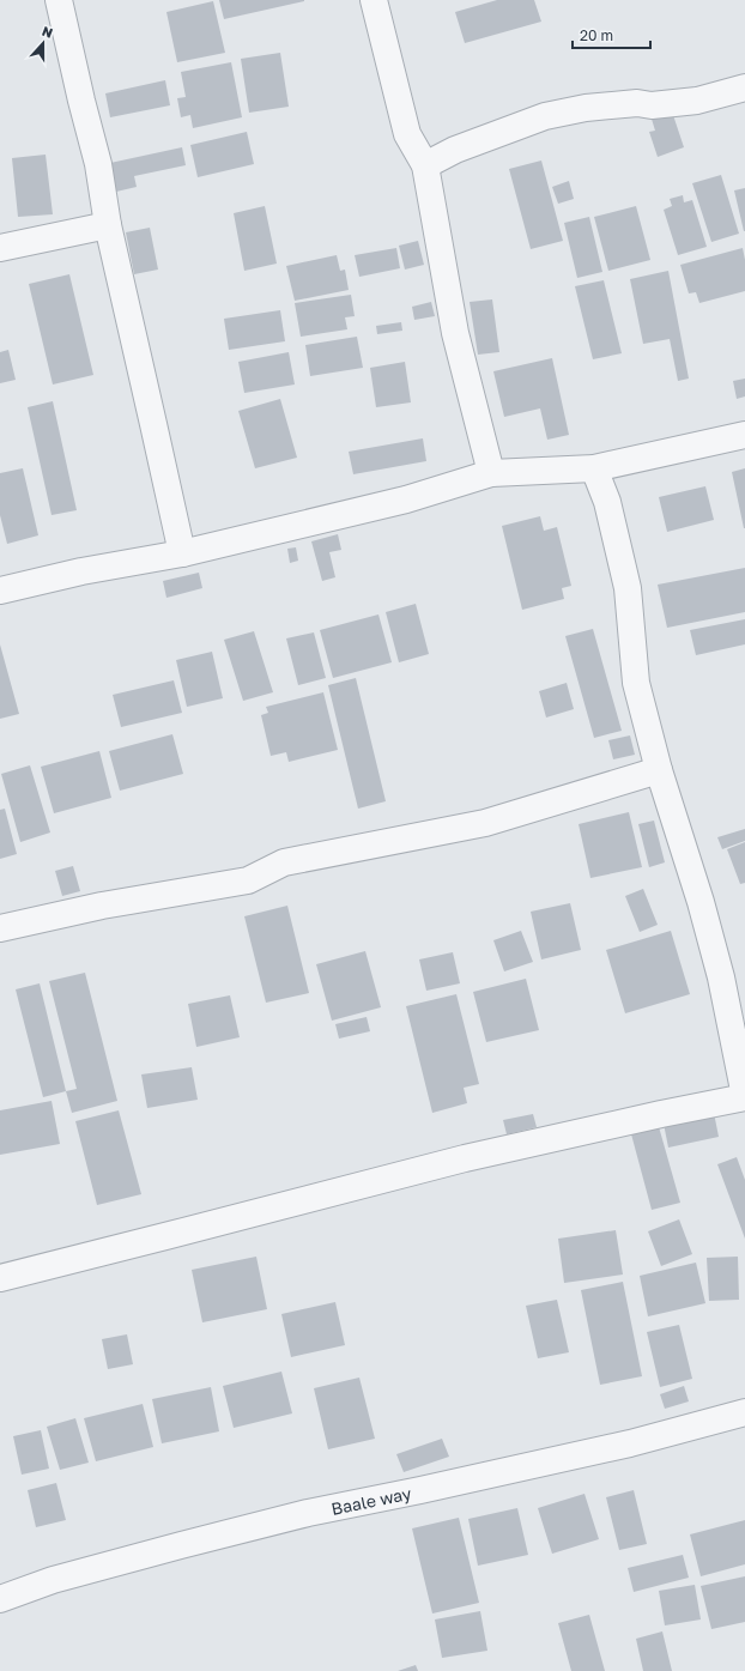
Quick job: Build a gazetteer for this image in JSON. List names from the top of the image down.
{
  "streets": {
    "street": ["Baale way"]
  },
  "scale_bar": "20 m",
  "north": "top"
}
